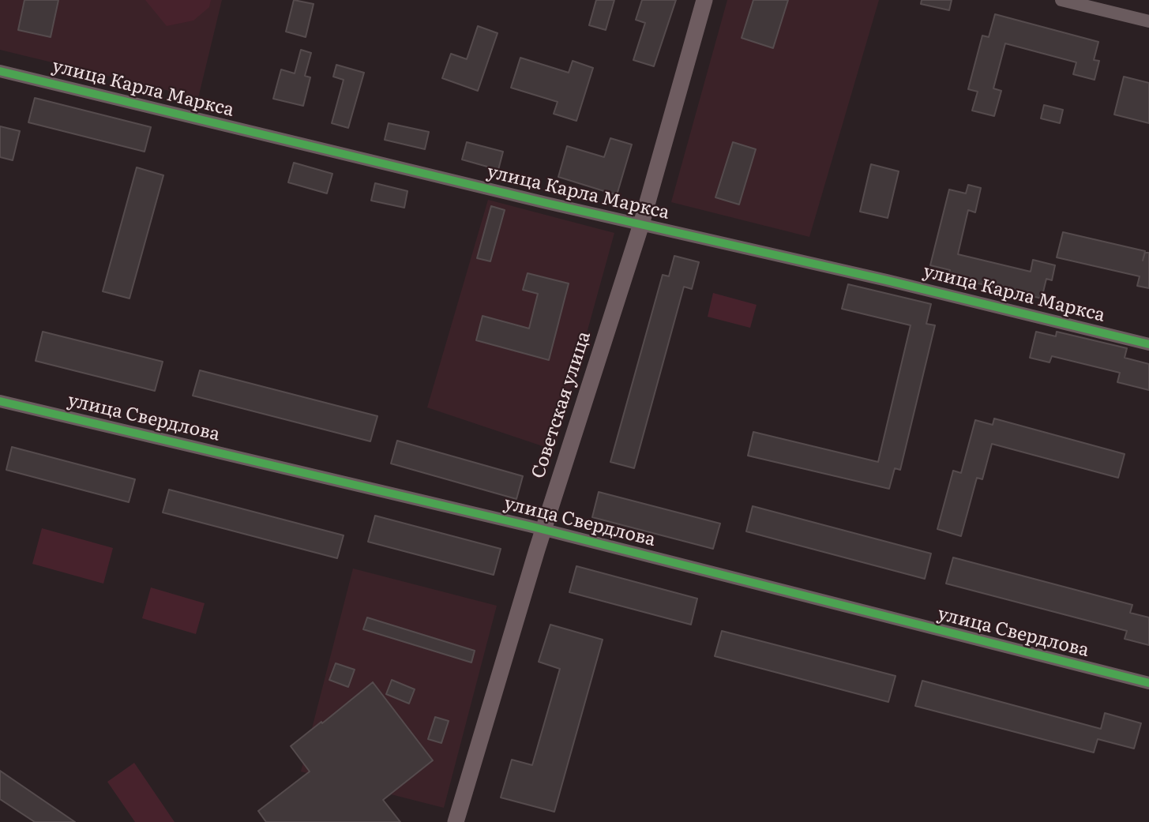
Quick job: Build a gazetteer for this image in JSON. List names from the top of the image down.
{
  "streets": {
    "street": ["улица Карла Маркса", "Советская улица", "улица Свердлова"]
  },
  "crossings": [
    ["улица Карла Маркса", "Советская улица"],
    ["Советская улица", "улица Свердлова"]
  ]
}
